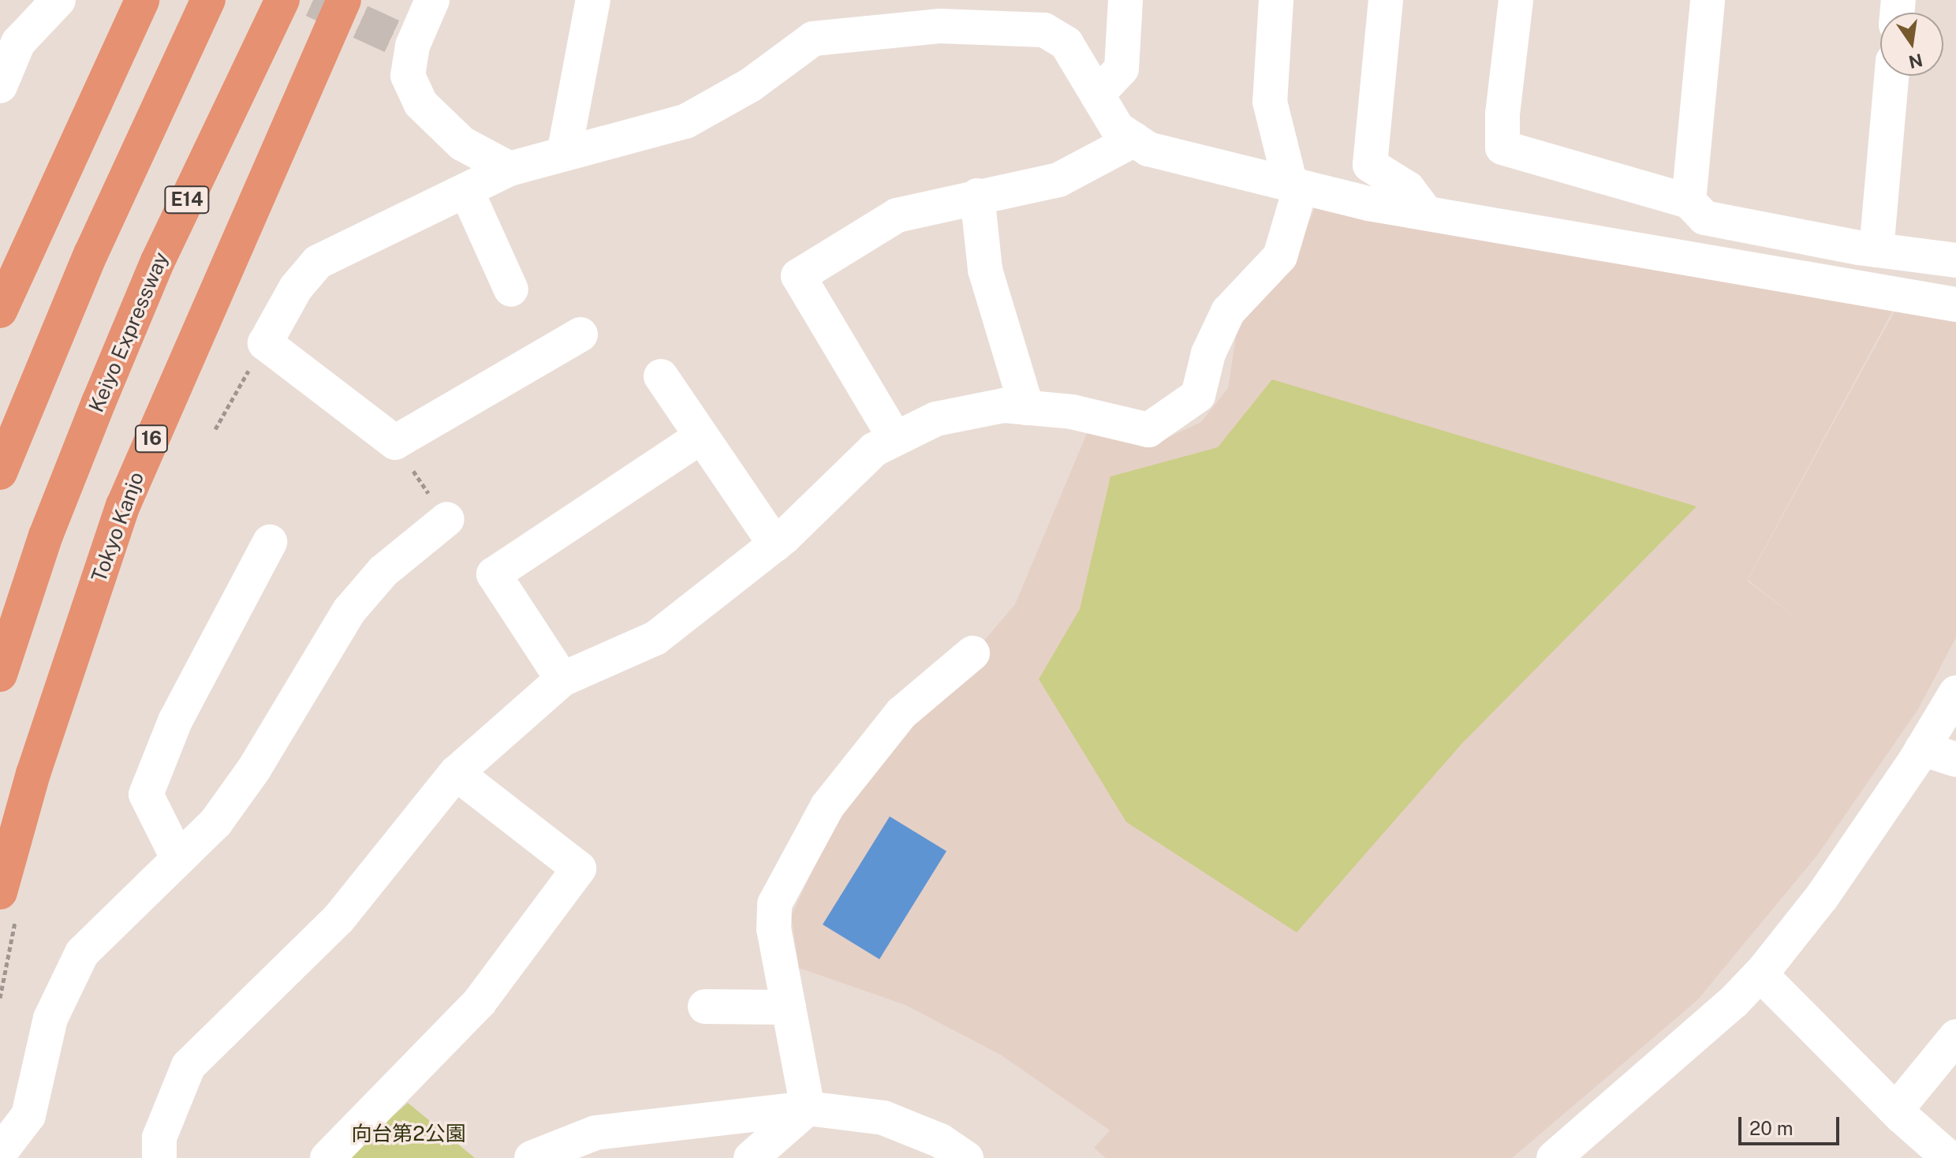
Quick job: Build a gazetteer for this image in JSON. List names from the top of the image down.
{
  "streets": {
    "highway": [
      "E14",
      "Keiyo Expressway",
      "16",
      "Tokyo Kanjo"
    ]
  },
  "parks": ["向台第2公園"],
  "scale_bar": "20 m",
  "north": "bottom"
}
